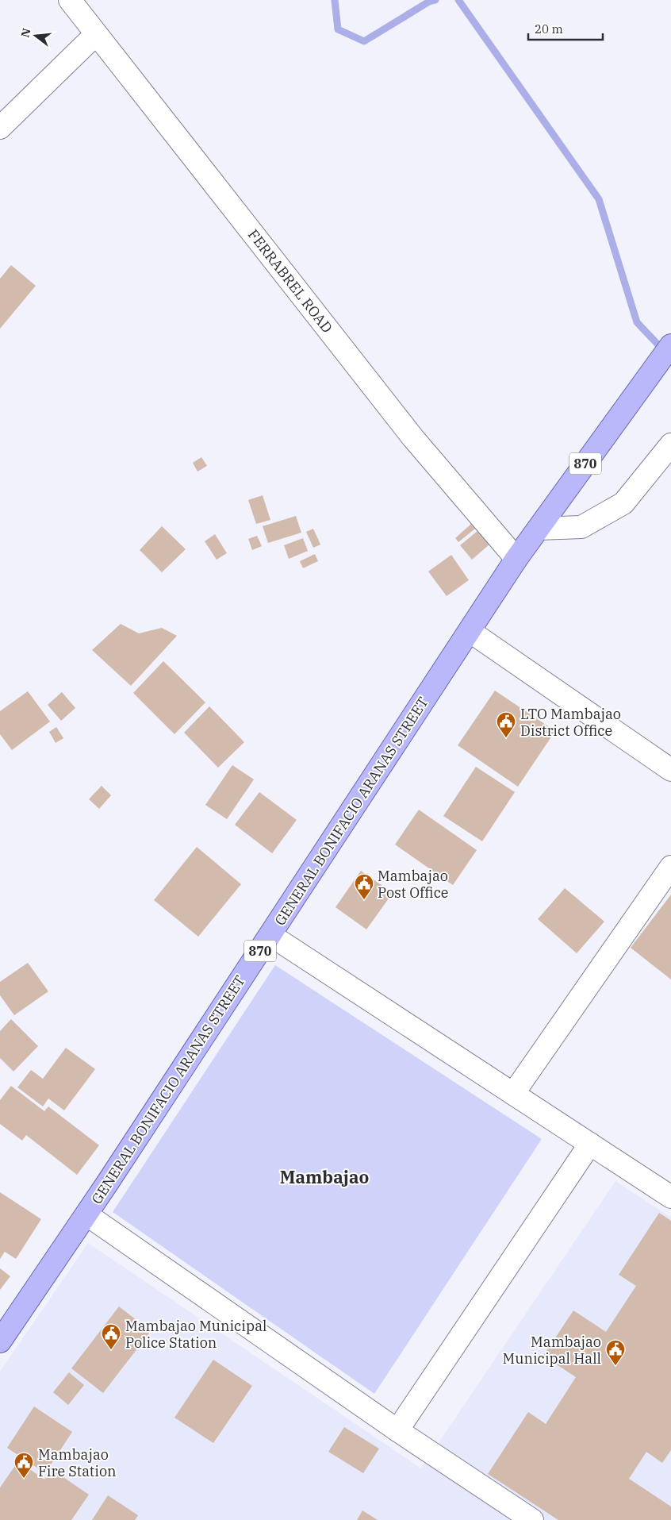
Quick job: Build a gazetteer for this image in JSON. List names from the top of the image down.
{
  "streets": {
    "main road": ["870", "GENERAL BONIFACIO ARANAS STREET"],
    "street": ["FERRABREL ROAD"]
  },
  "crossings": [
    ["FERRABREL ROAD", "GENERAL BONIFACIO ARANAS STREET"]
  ],
  "districts": ["Mambajao"],
  "places": {
    "public building": [
      "LTO Mambajao District Office",
      "Mambajao Post Office",
      "Mambajao Municipal Police Station",
      "Mambajao Municipal Hall",
      "Mambajao Fire Station"
    ]
  },
  "scale_bar": "20 m",
  "north": "left"
}
